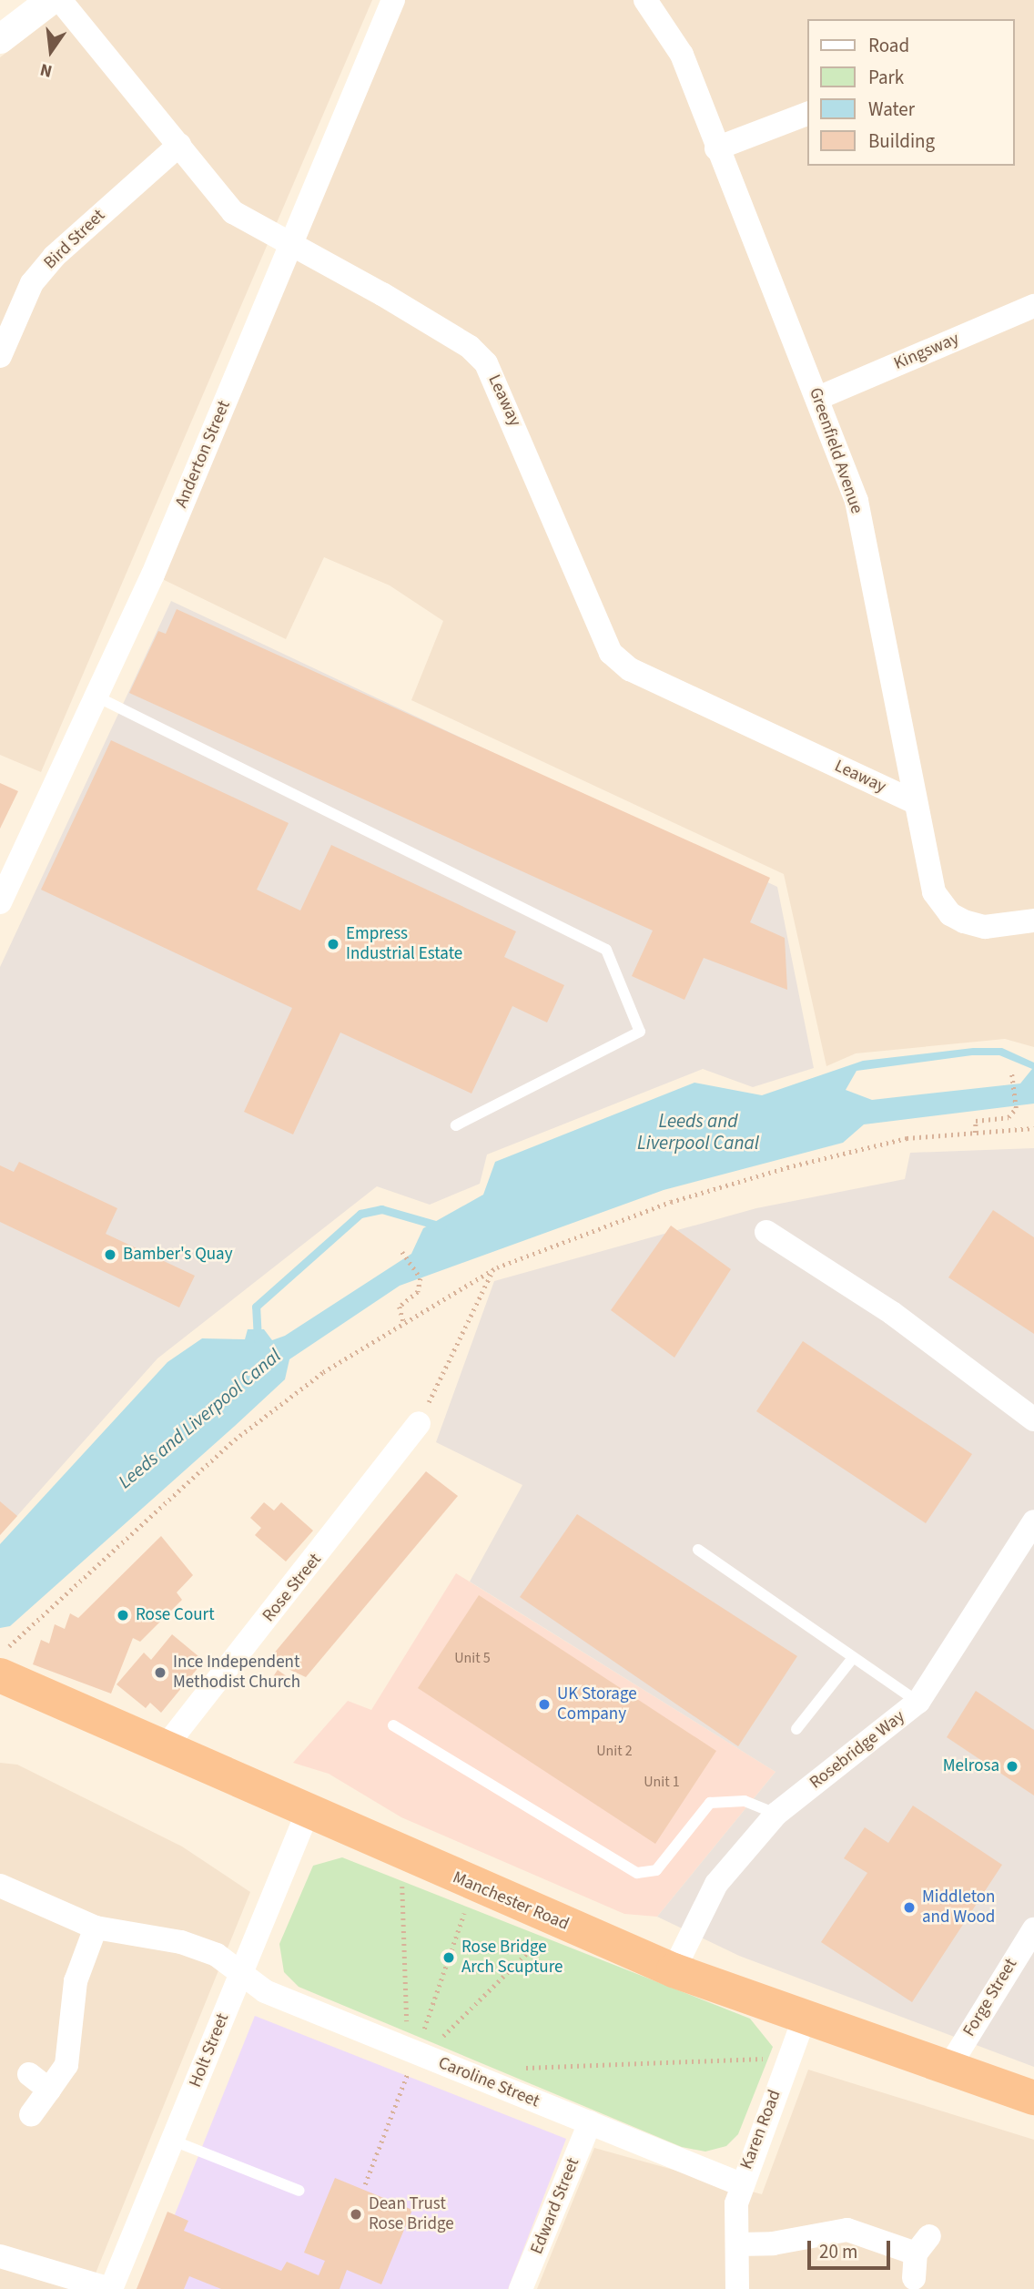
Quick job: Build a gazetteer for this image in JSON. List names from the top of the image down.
{
  "streets": {
    "highway": ["Manchester Road"],
    "street": [
      "Bird Street",
      "Kingsway",
      "Leaway",
      "Greenfield Avenue",
      "Anderton Street",
      "Rose Street",
      "Rosebridge Way",
      "Forge Street",
      "Holt Street",
      "Caroline Street",
      "Karen Road",
      "Edward Street"
    ]
  },
  "crossings": [
    ["Bird Street", "Leaway"],
    ["Kingsway", "Greenfield Avenue"],
    ["Leaway", "Greenfield Avenue"],
    ["Leaway", "Anderton Street"],
    ["Rose Street", "Manchester Road"],
    ["Rosebridge Way", "Manchester Road"],
    ["Manchester Road", "Forge Street"],
    ["Manchester Road", "Holt Street"],
    ["Manchester Road", "Karen Road"],
    ["Holt Street", "Caroline Street"],
    ["Caroline Street", "Karen Road"],
    ["Caroline Street", "Edward Street"]
  ],
  "water": ["Leeds and Liverpool Canal"],
  "places": [
    "Empress Industrial Estate",
    "Bamber's Quay",
    "Rose Court",
    "Ince Independent Methodist Church",
    "UK Storage Company",
    "Melrosa",
    "Middleton and Wood",
    "Rose Bridge Arch Scupture",
    "Dean Trust Rose Bridge"
  ],
  "house_numbers": ["Unit 5", "Unit 2", "Unit 1"],
  "legend": [
    "Road",
    "Park",
    "Water",
    "Building"
  ],
  "scale_bar": "20 m",
  "north": "bottom"
}
